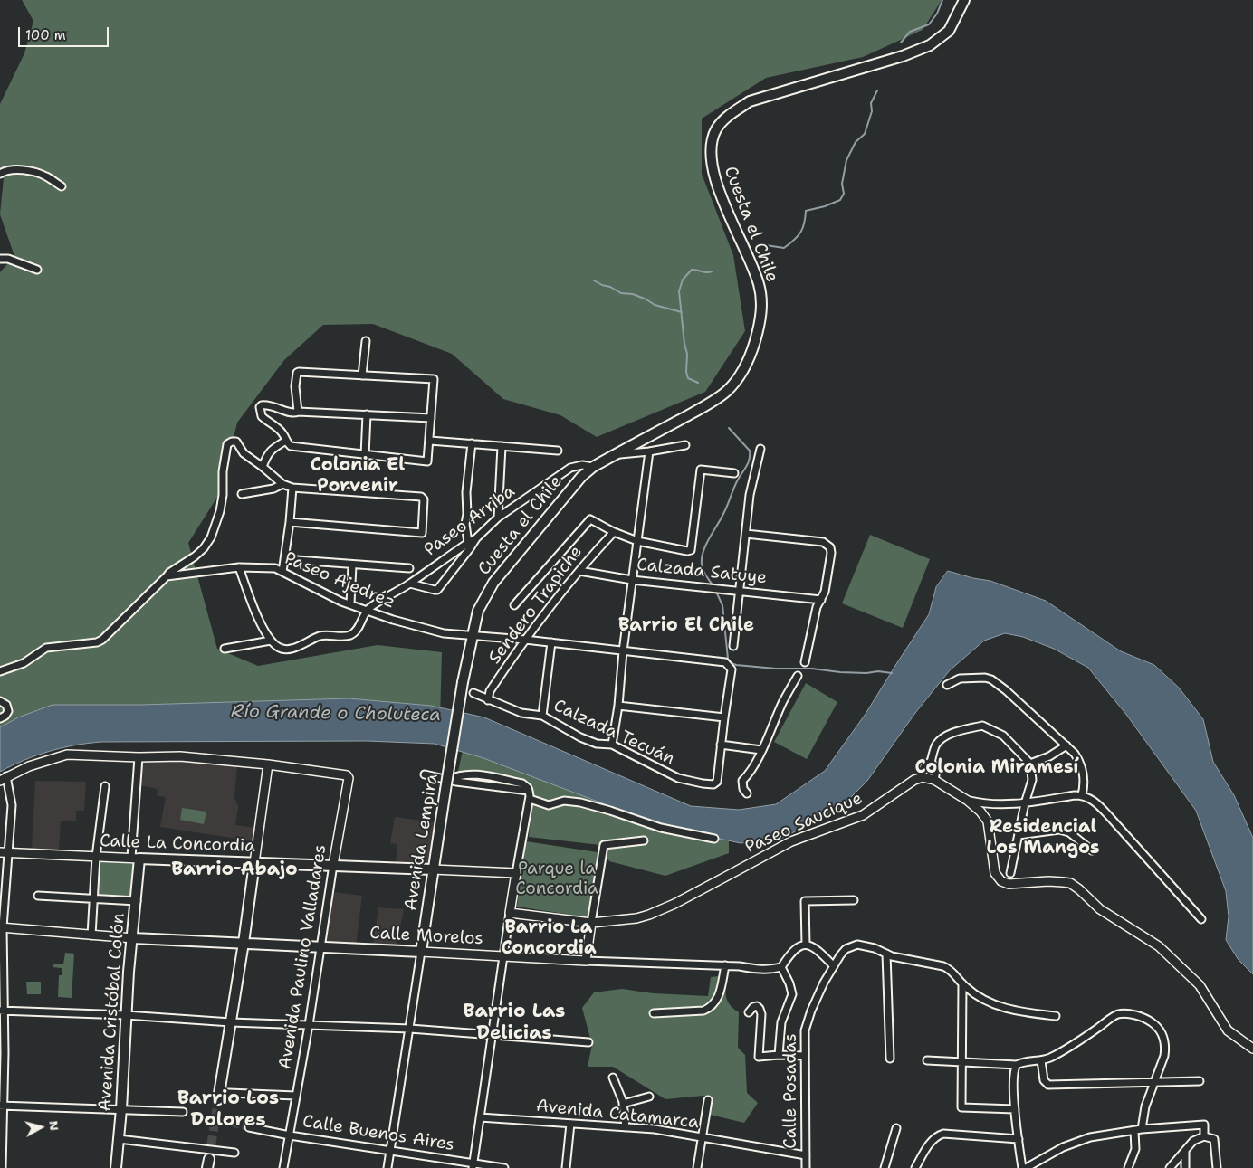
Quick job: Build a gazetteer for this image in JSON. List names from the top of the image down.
{
  "streets": {
    "main road": [
      "Cuesta el Chile",
      "Avenida Lempira",
      "Calle La Concordia",
      "Calle Morelos",
      "Avenida Cristóbal Colón"
    ],
    "street": [
      "Paseo Arriba",
      "Calzada Satuye",
      "Paseo Ajedréz",
      "Sendero Trapiche",
      "Calzada Tecuán",
      "Paseo Saucique",
      "Avenida Paulino Valladares",
      "Calle Posadas",
      "Avenida Catamarca",
      "Calle Buenos Aires"
    ]
  },
  "crossings": [
    ["Cuesta el Chile", "Paseo Arriba"],
    ["Cuesta el Chile", "Paseo Ajedréz"],
    ["Cuesta el Chile", "Avenida Lempira"],
    ["Paseo Arriba", "Paseo Ajedréz"],
    ["Calzada Satuye", "Sendero Trapiche"],
    ["Paseo Ajedréz", "Sendero Trapiche"],
    ["Sendero Trapiche", "Calzada Tecuán"],
    ["Avenida Lempira", "Calle La Concordia"],
    ["Avenida Lempira", "Calle Morelos"],
    ["Avenida Lempira", "Calle Buenos Aires"],
    ["Calle La Concordia", "Avenida Paulino Valladares"],
    ["Calle La Concordia", "Avenida Cristóbal Colón"],
    ["Calle Morelos", "Avenida Paulino Valladares"],
    ["Calle Morelos", "Avenida Cristóbal Colón"],
    ["Avenida Paulino Valladares", "Calle Buenos Aires"],
    ["Calle Posadas", "Avenida Catamarca"]
  ],
  "districts": [
    "Colonia El Porvenir",
    "Barrio El Chile",
    "Colonia Miramesí",
    "Residencial Los Mangos",
    "Barrio Abajo",
    "Barrio La Concordia",
    "Barrio Las Delicias",
    "Barrio Los Dolores"
  ],
  "water": ["Río Grande o Choluteca"],
  "parks": ["Parque la Concordia"],
  "scale_bar": "100 m",
  "north": "right"
}
